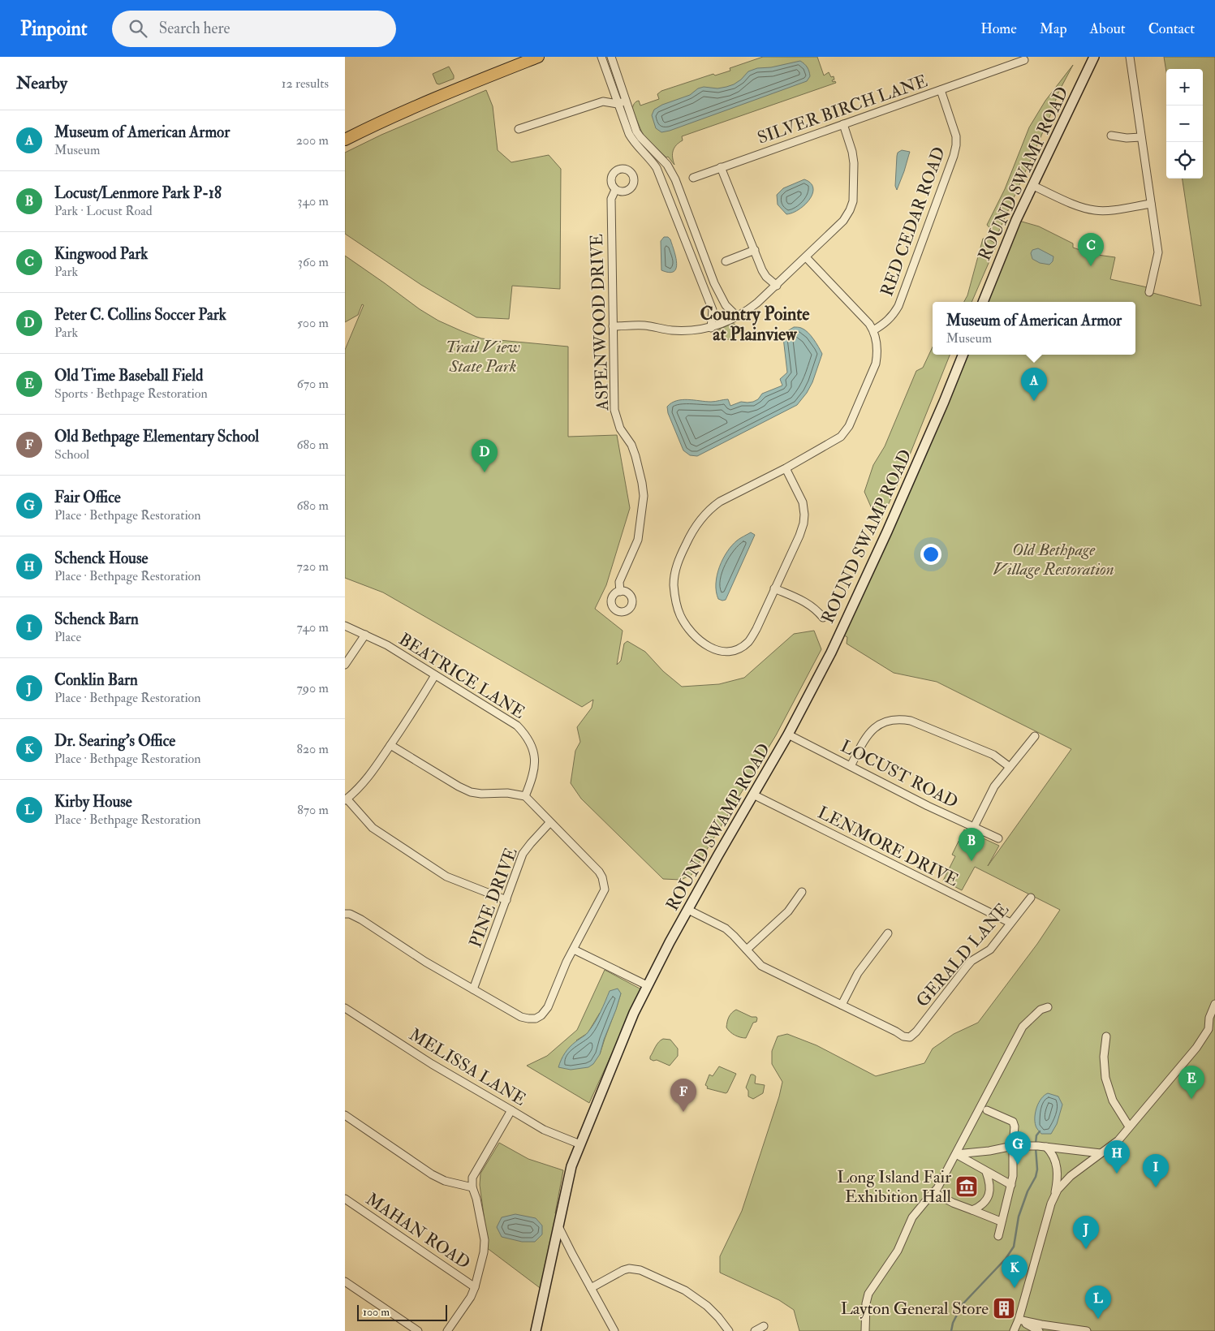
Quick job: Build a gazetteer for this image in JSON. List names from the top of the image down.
{
  "streets": {
    "main road": ["ROUND SWAMP ROAD"],
    "street": [
      "SILVER BIRCH LANE",
      "RED CEDAR ROAD",
      "ASPENWOOD DRIVE",
      "BEATRICE LANE",
      "LOCUST ROAD",
      "LENMORE DRIVE",
      "PINE DRIVE",
      "GERALD LANE",
      "MELISSA LANE",
      "MAHAN ROAD"
    ]
  },
  "crossings": [
    ["SILVER BIRCH LANE", "RED CEDAR ROAD"],
    ["ROUND SWAMP ROAD", "LOCUST ROAD"],
    ["ROUND SWAMP ROAD", "LENMORE DRIVE"],
    ["ROUND SWAMP ROAD", "MELISSA LANE"],
    ["LENMORE DRIVE", "GERALD LANE"]
  ],
  "districts": ["Country Pointe at Plainview"],
  "parks": ["Trail View State Park", "Old Bethpage Village Restoration"],
  "places": {
    "museum": ["Long Island Fair Exhibition Hall"],
    "building": ["Layton General Store"]
  },
  "scale_bar": "100 m",
  "page": {
    "header": "Pinpoint",
    "search": "Search here",
    "nav": [
      "Home",
      "Map",
      "About",
      "Contact"
    ],
    "heading": ["Nearby", "12 results"],
    "map_buttons": ["+", "−"],
    "list": [
      {
        "mark": "A",
        "name": "Museum of American Armor",
        "note": "Museum",
        "value": "200 m"
      },
      {
        "mark": "B",
        "name": "Locust/Lenmore Park P-18",
        "note": "Park · Locust Road",
        "value": "340 m"
      },
      {
        "mark": "C",
        "name": "Kingwood Park",
        "note": "Park",
        "value": "360 m"
      },
      {
        "mark": "D",
        "name": "Peter C. Collins Soccer Park",
        "note": "Park",
        "value": "500 m"
      },
      {
        "mark": "E",
        "name": "Old Time Baseball Field",
        "note": "Sports · Bethpage Restoration",
        "value": "670 m"
      },
      {
        "mark": "F",
        "name": "Old Bethpage Elementary School",
        "note": "School",
        "value": "680 m"
      },
      {
        "mark": "G",
        "name": "Fair Office",
        "note": "Place · Bethpage Restoration",
        "value": "680 m"
      },
      {
        "mark": "H",
        "name": "Schenck House",
        "note": "Place · Bethpage Restoration",
        "value": "720 m"
      },
      {
        "mark": "I",
        "name": "Schenck Barn",
        "note": "Place",
        "value": "740 m"
      },
      {
        "mark": "J",
        "name": "Conklin Barn",
        "note": "Place · Bethpage Restoration",
        "value": "790 m"
      },
      {
        "mark": "K",
        "name": "Dr. Searing's Office",
        "note": "Place · Bethpage Restoration",
        "value": "820 m"
      },
      {
        "mark": "L",
        "name": "Kirby House",
        "note": "Place · Bethpage Restoration",
        "value": "870 m"
      }
    ],
    "pins": [
      "C",
      "A",
      "D",
      "B",
      "E",
      "F",
      "G",
      "H",
      "I",
      "J",
      "K",
      "L"
    ],
    "popup": ["Museum of American Armor", "Museum"],
    "scale": "100 m"
  }
}
